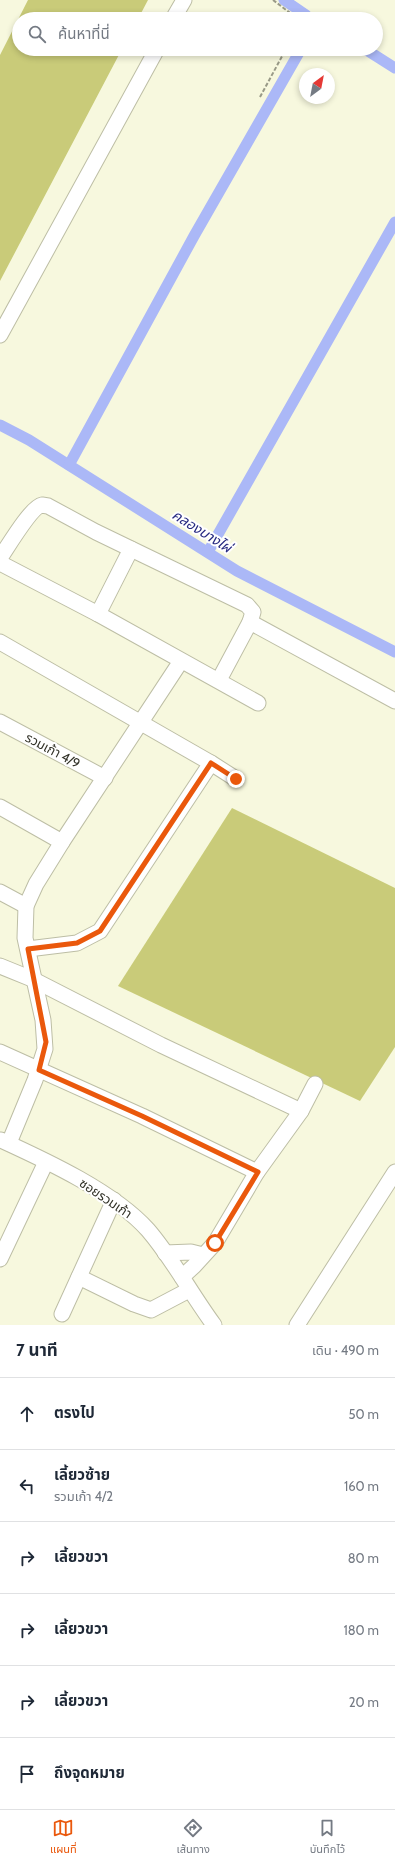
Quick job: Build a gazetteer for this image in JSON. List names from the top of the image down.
{
  "streets": {
    "street": ["รวมเก้า 4/9", "ซอยรวมเก้า"]
  },
  "water": ["คลองบางไผ่"],
  "north": "top right",
  "page": {
    "search": "ค้นหาที่นี่",
    "heading": ["7 นาที", "เดิน · 490 m"],
    "list": [
      ["ตรงไป", "50 m"],
      ["เลี้ยวซ้าย", "รวมเก้า 4/2", "160 m"],
      ["เลี้ยวขวา", "80 m"],
      ["เลี้ยวขวา", "180 m"],
      ["เลี้ยวขวา", "20 m"],
      "ถึงจุดหมาย"
    ],
    "nav": ["แผนที่", "เส้นทาง", "บันทึกไว้"]
  }
}
